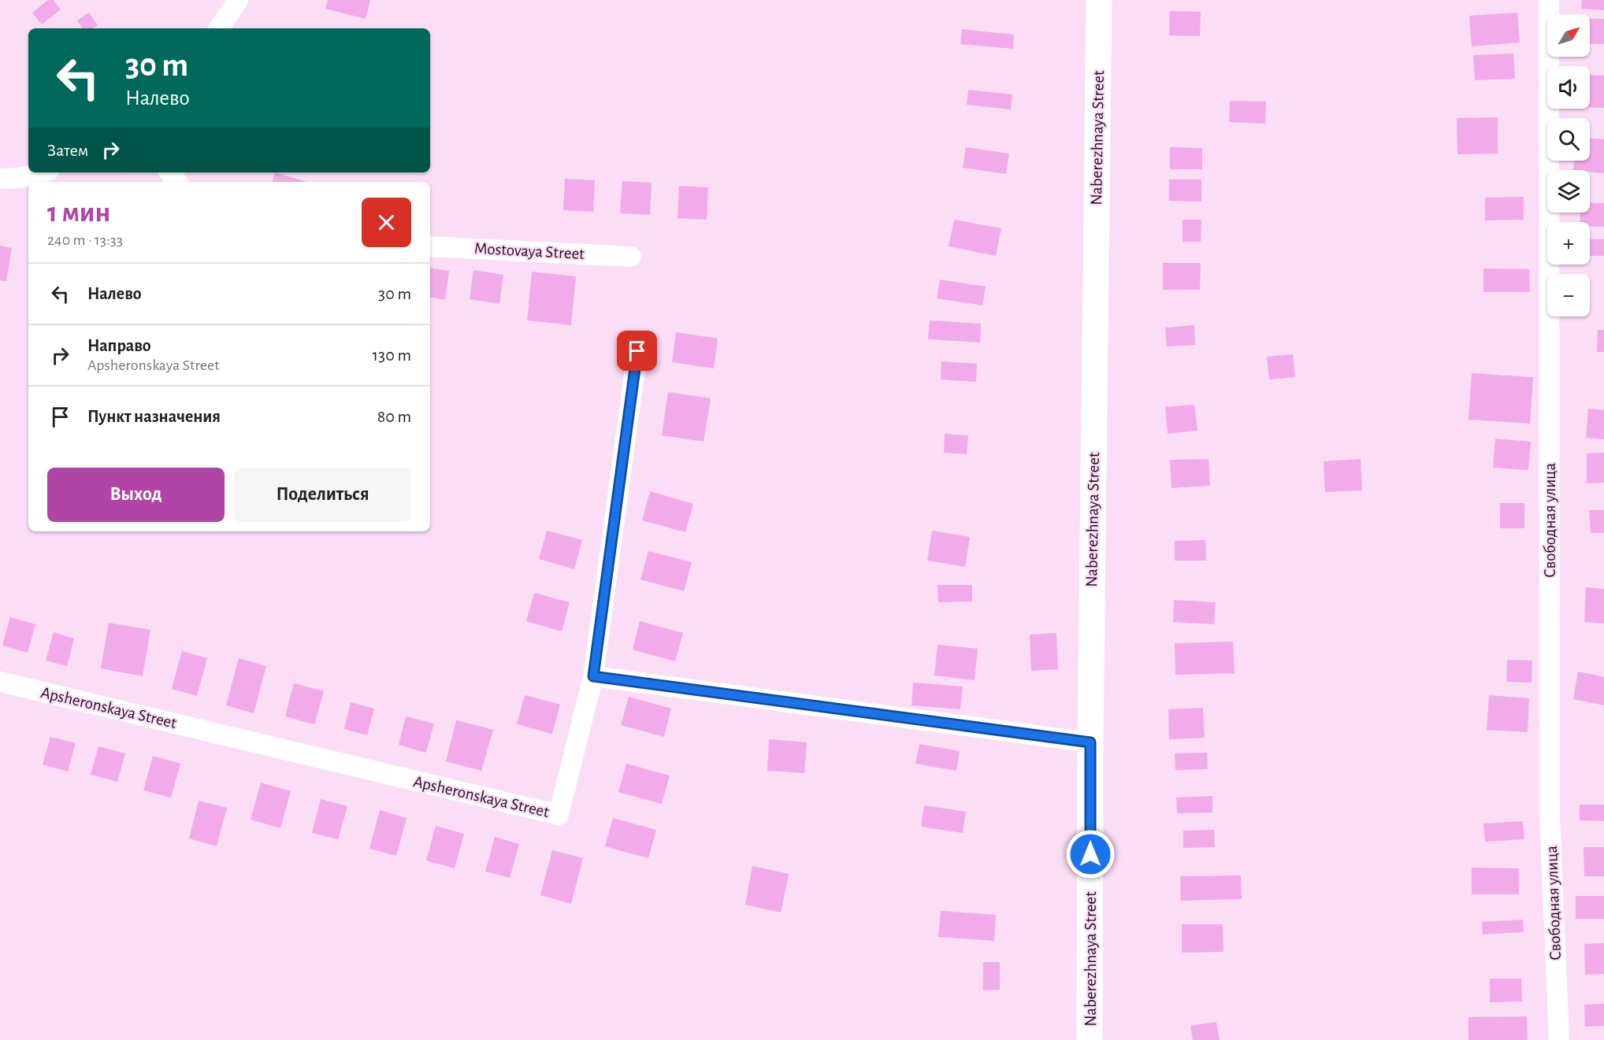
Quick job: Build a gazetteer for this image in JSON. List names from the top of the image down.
{
  "streets": {
    "street": [
      "Naberezhnaya Street",
      "Mostovaya Street",
      "Свободная улица",
      "Apsheronskaya Street"
    ]
  },
  "north": "top right",
  "page": {
    "map_buttons": ["+", "−"],
    "turn": ["30 m", "Налево"],
    "then": "Затем",
    "heading": ["1 мин", "240 m · 13:33"],
    "list": [
      {
        "name": "Налево",
        "value": "30 m"
      },
      {
        "name": "Направо",
        "note": "Apsheronskaya Street",
        "value": "130 m"
      },
      {
        "name": "Пункт назначения",
        "value": "80 m"
      }
    ],
    "buttons": ["Выход", "Поделиться"]
  }
}
